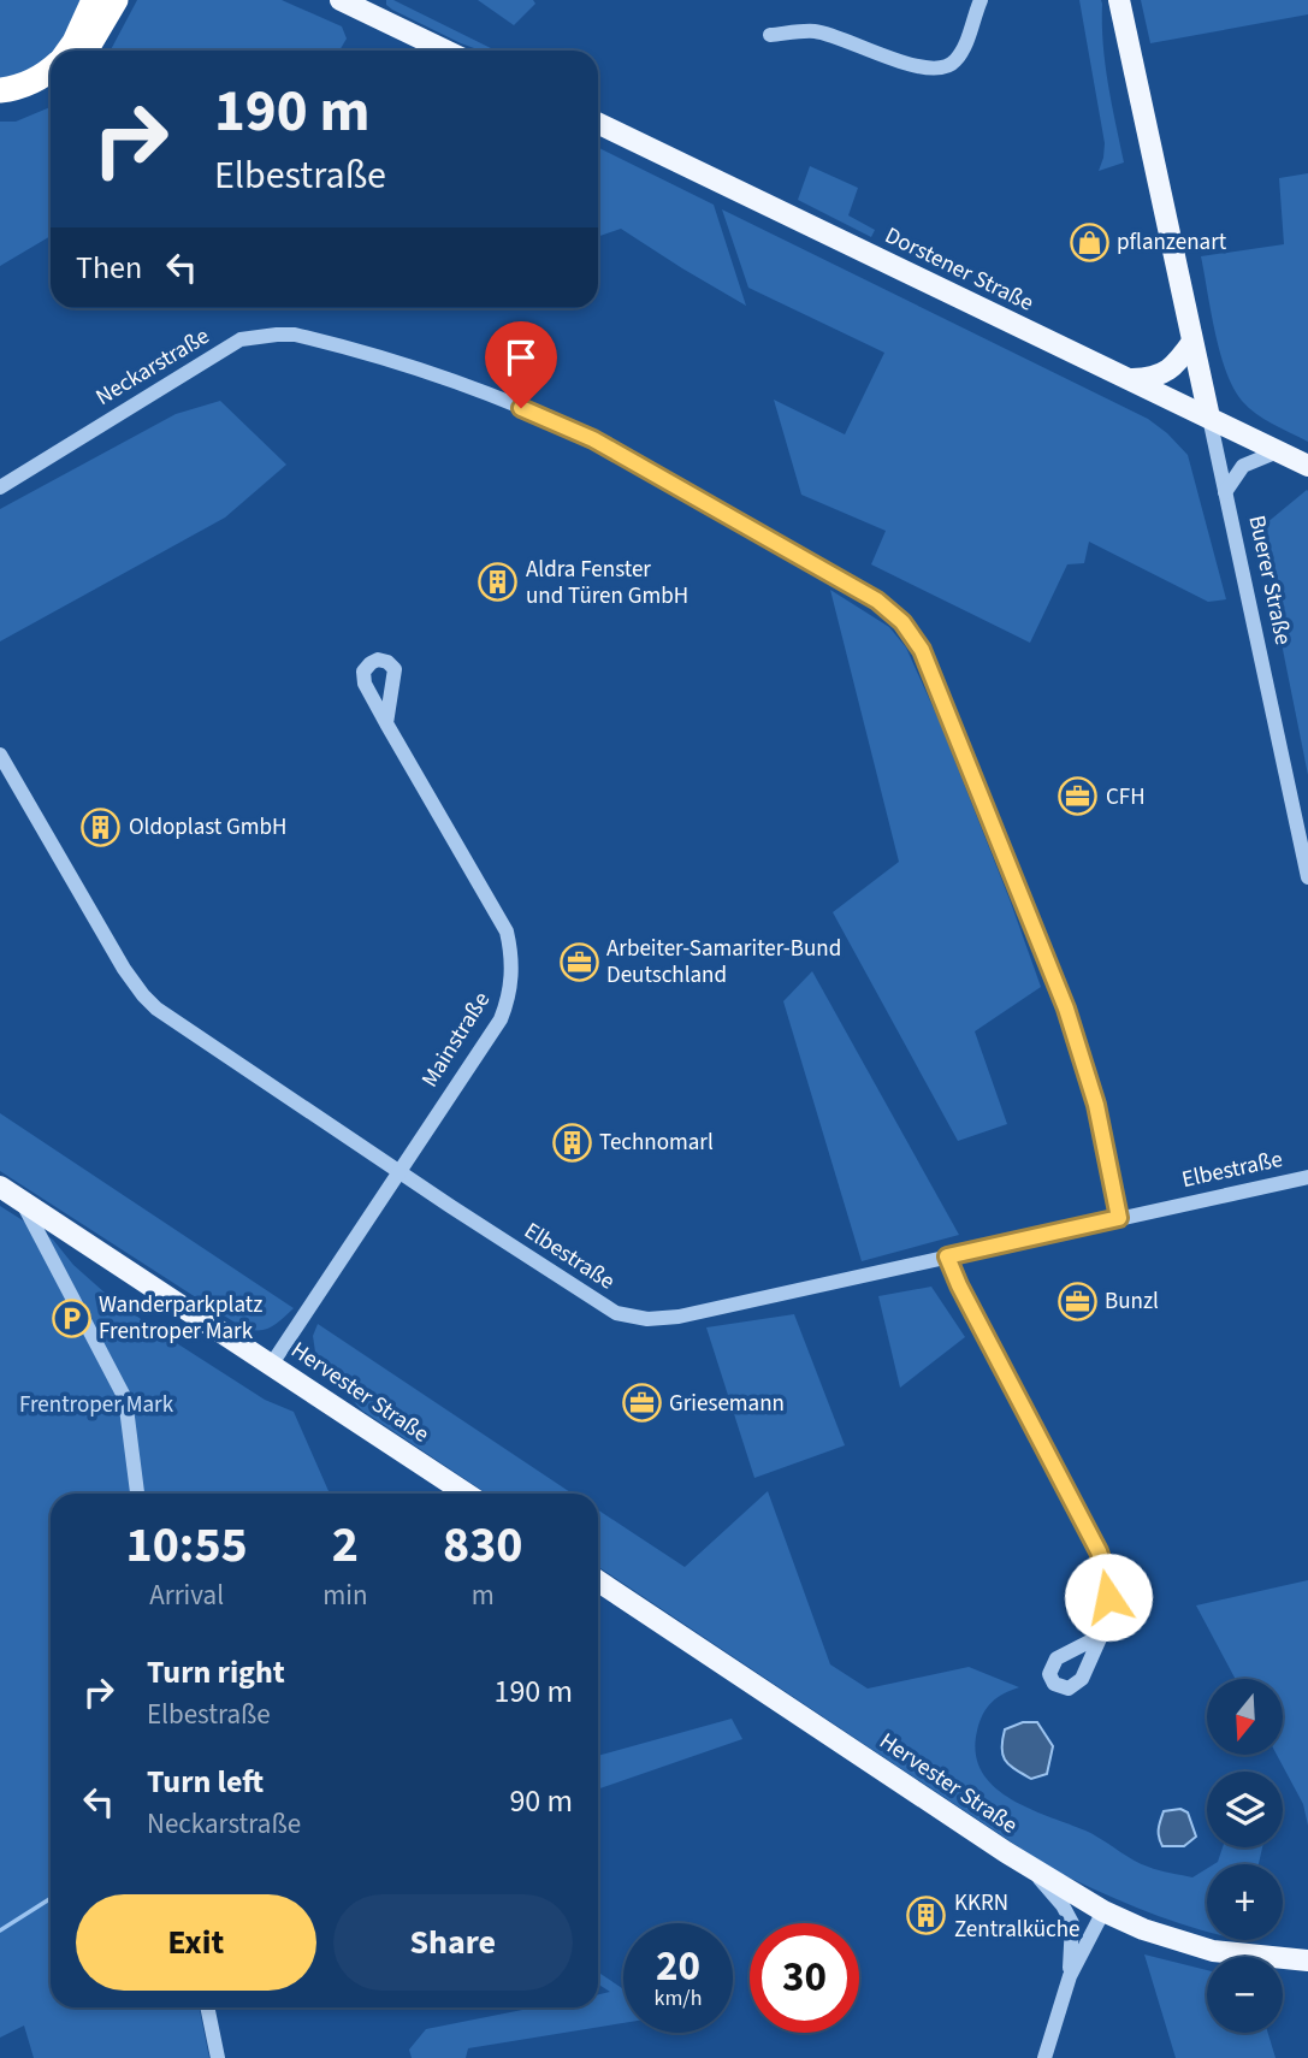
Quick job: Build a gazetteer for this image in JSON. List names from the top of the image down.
{
  "streets": {
    "main road": ["Dorstener Straße", "Buerer Straße", "Hervester Straße"],
    "street": ["Neckarstraße", "Mainstraße", "Elbestraße"]
  },
  "crossings": [
    ["Dorstener Straße", "Buerer Straße"],
    ["Neckarstraße", "Elbestraße"],
    ["Mainstraße", "Elbestraße"],
    ["Mainstraße", "Hervester Straße"]
  ],
  "parks": ["Frentroper Mark"],
  "places": {
    "shop": ["pflanzenart"],
    "building": [
      "Aldra Fenster und Türen GmbH",
      "Oldoplast GmbH",
      "Technomarl",
      "KKRN Zentralküche"
    ],
    "office": [
      "CFH",
      "Arbeiter-Samariter-Bund Deutschland",
      "Bunzl",
      "Griesemann"
    ],
    "parking": ["Wanderparkplatz Frentroper Mark"]
  },
  "north": "bottom",
  "page": {
    "turn": ["190 m", "Elbestraße"],
    "then": "Then",
    "eta": [
      "10:55",
      "Arrival",
      "2",
      "min",
      "830",
      "m"
    ],
    "list": [
      {
        "name": "Turn right",
        "note": "Elbestraße",
        "value": "190 m"
      },
      {
        "name": "Turn left",
        "note": "Neckarstraße",
        "value": "90 m"
      }
    ],
    "map_buttons": ["+", "−"],
    "buttons": ["Exit", "Share"],
    "speed": "20 km/h",
    "limit": "30"
  }
}
